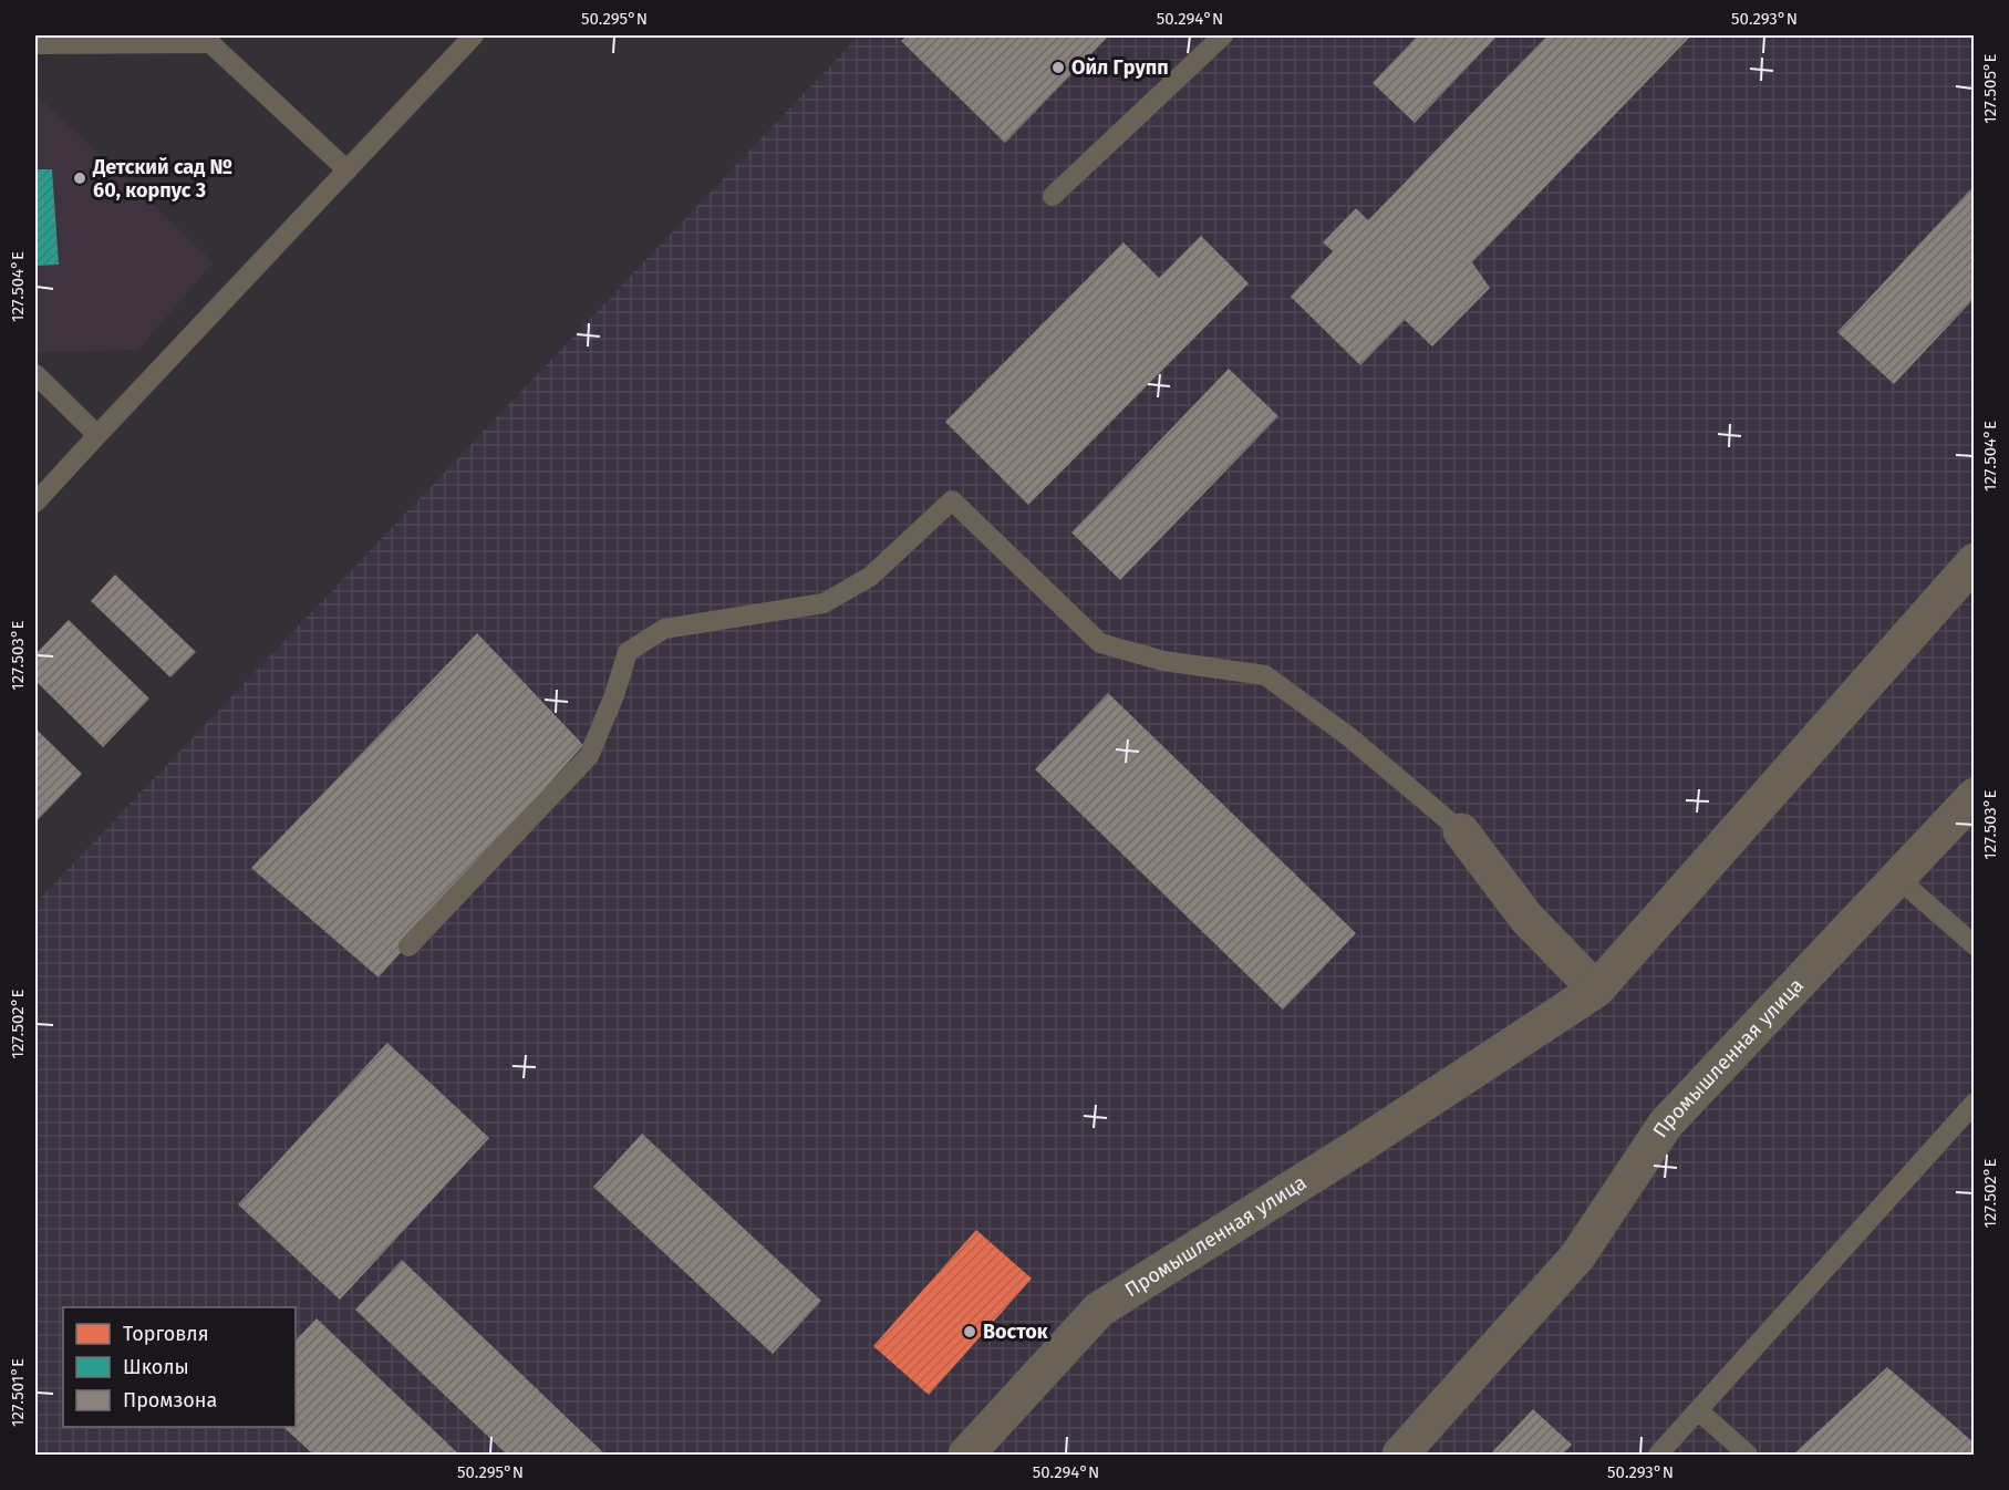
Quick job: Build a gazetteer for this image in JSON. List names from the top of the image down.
{
  "streets": {
    "street": ["Промышленная улица"]
  },
  "places": ["Ойл Групп", "Детский сад № 60, корпус 3", "Восток"],
  "legend": ["Торговля", "Школы", "Промзона"],
  "coordinates": [
    "50.295°N",
    "50.294°N",
    "50.293°N",
    "127.505°E",
    "127.504°E",
    "127.503°E",
    "127.502°E",
    "127.501°E"
  ]
}
